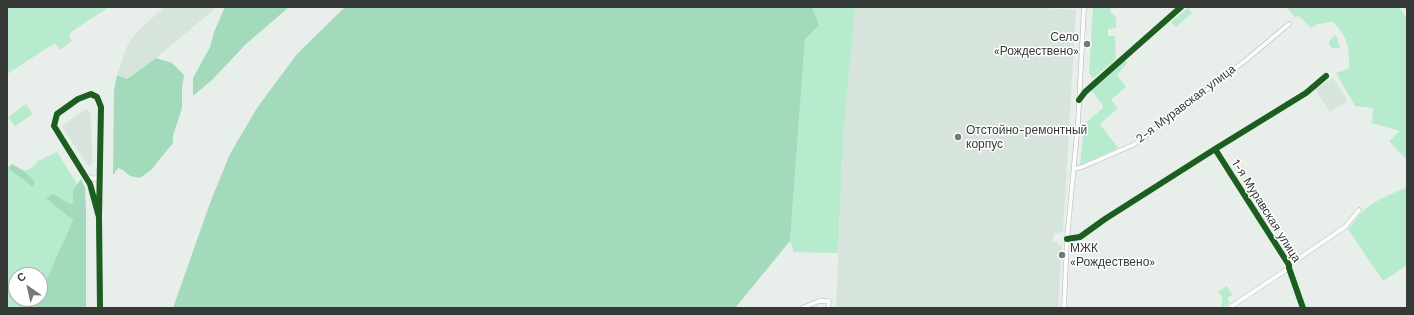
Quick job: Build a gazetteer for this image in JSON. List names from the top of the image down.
{
  "streets": {
    "street": ["2-я Муравская улица", "1-я Муравская улица"]
  },
  "places": ["Село «Рождествено»", "Отстойно-ремонтный корпус", "МЖК «Рождествено»"],
  "north": "top left"
}
